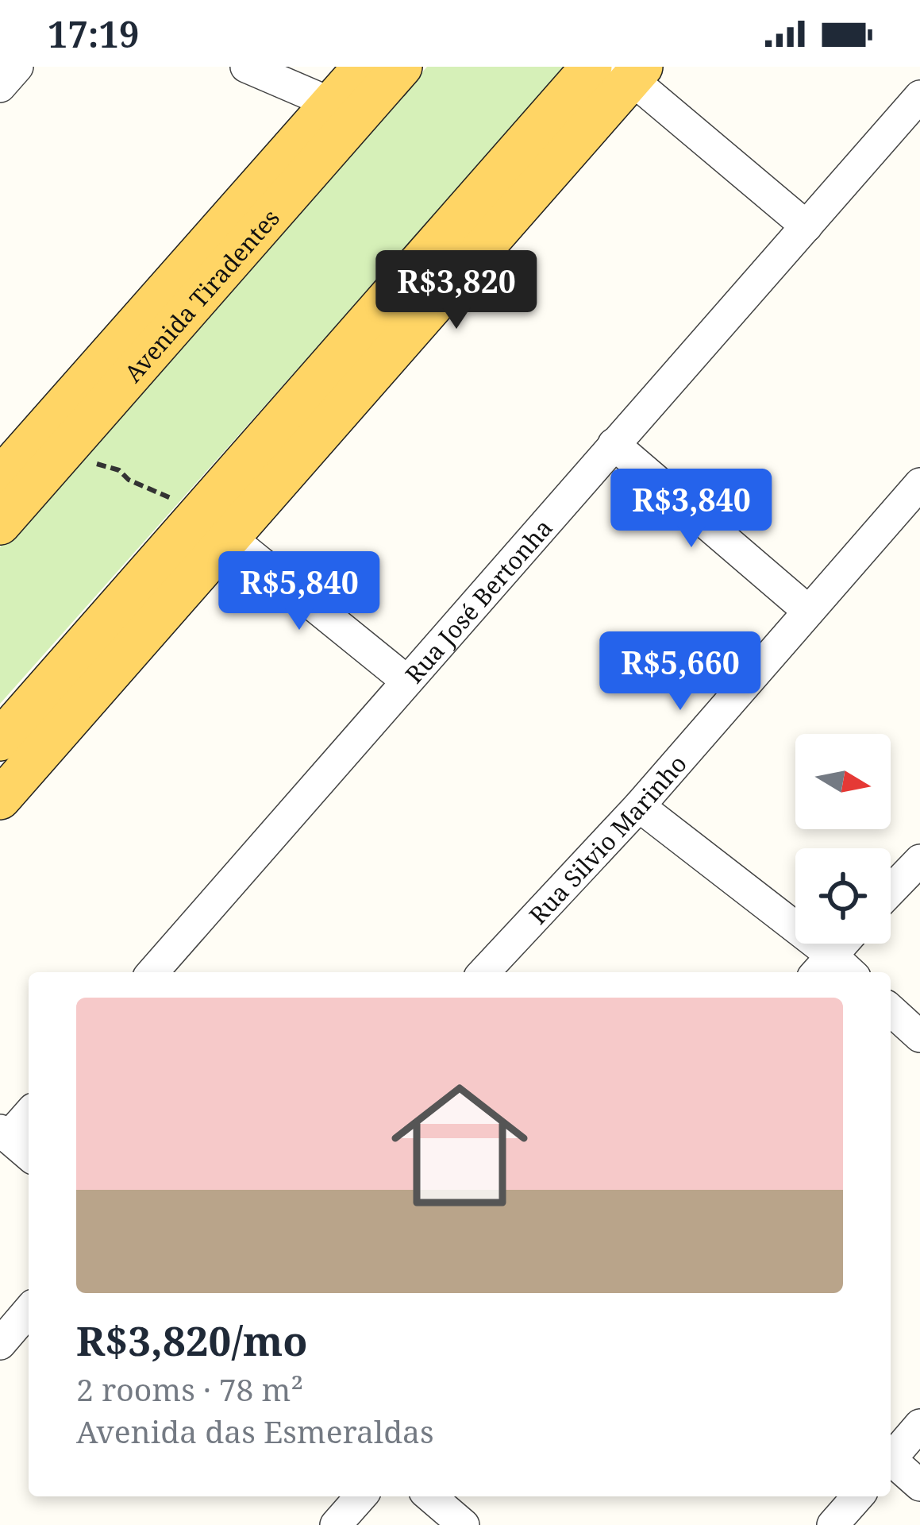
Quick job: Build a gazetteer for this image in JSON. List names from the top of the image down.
{
  "streets": {
    "main road": ["Avenida Tiradentes"],
    "street": ["Rua José Bertonha", "Rua Silvio Marinho"]
  },
  "north": "right",
  "page": {
    "status": "17:19",
    "price": [
      "R$3,820",
      "R$3,840",
      "R$5,840",
      "R$5,660"
    ],
    "list": [
      {
        "name": "R$3,820/mo",
        "note": "2 rooms · 78 m² · Avenida das Esmeraldas"
      }
    ]
  }
}
